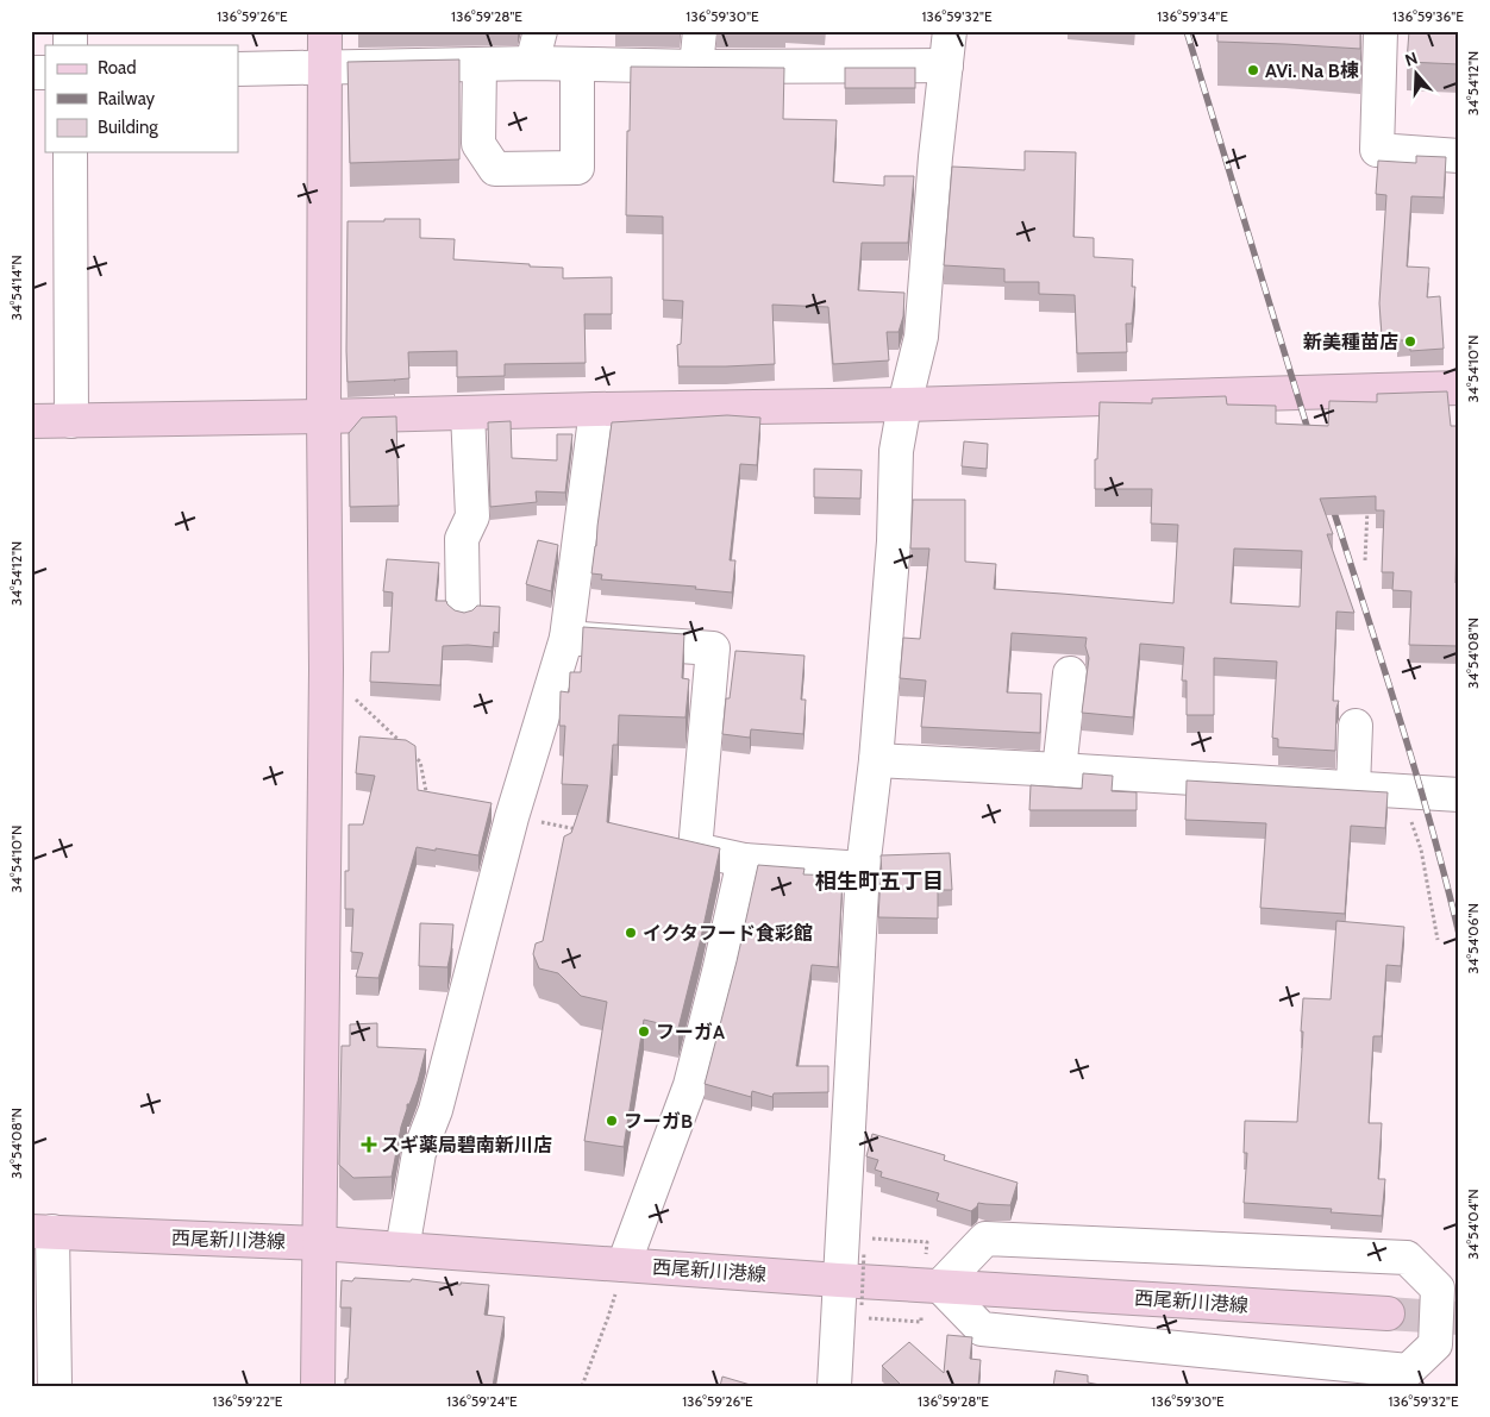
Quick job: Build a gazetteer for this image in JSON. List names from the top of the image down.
{
  "streets": {
    "street": ["西尾新川港線"]
  },
  "districts": ["相生町五丁目"],
  "places": {
    "other": [
      "AVi. Na B棟",
      "新美種苗店",
      "イクタフード食彩館",
      "フーガA",
      "フーガB"
    ],
    "health": ["スギ薬局碧南新川店"]
  },
  "legend": ["Road", "Railway", "Building"],
  "north": "top",
  "coordinates": [
    "136°59'26\"E",
    "136°59'28\"E",
    "136°59'30\"E",
    "136°59'32\"E",
    "136°59'34\"E",
    "136°59'36\"E",
    "34°54'12\"N",
    "34°54'14\"N",
    "34°54'10\"N",
    "34°54'08\"N",
    "34°54'06\"N",
    "34°54'04\"N",
    "136°59'22\"E",
    "136°59'24\"E"
  ]
}
